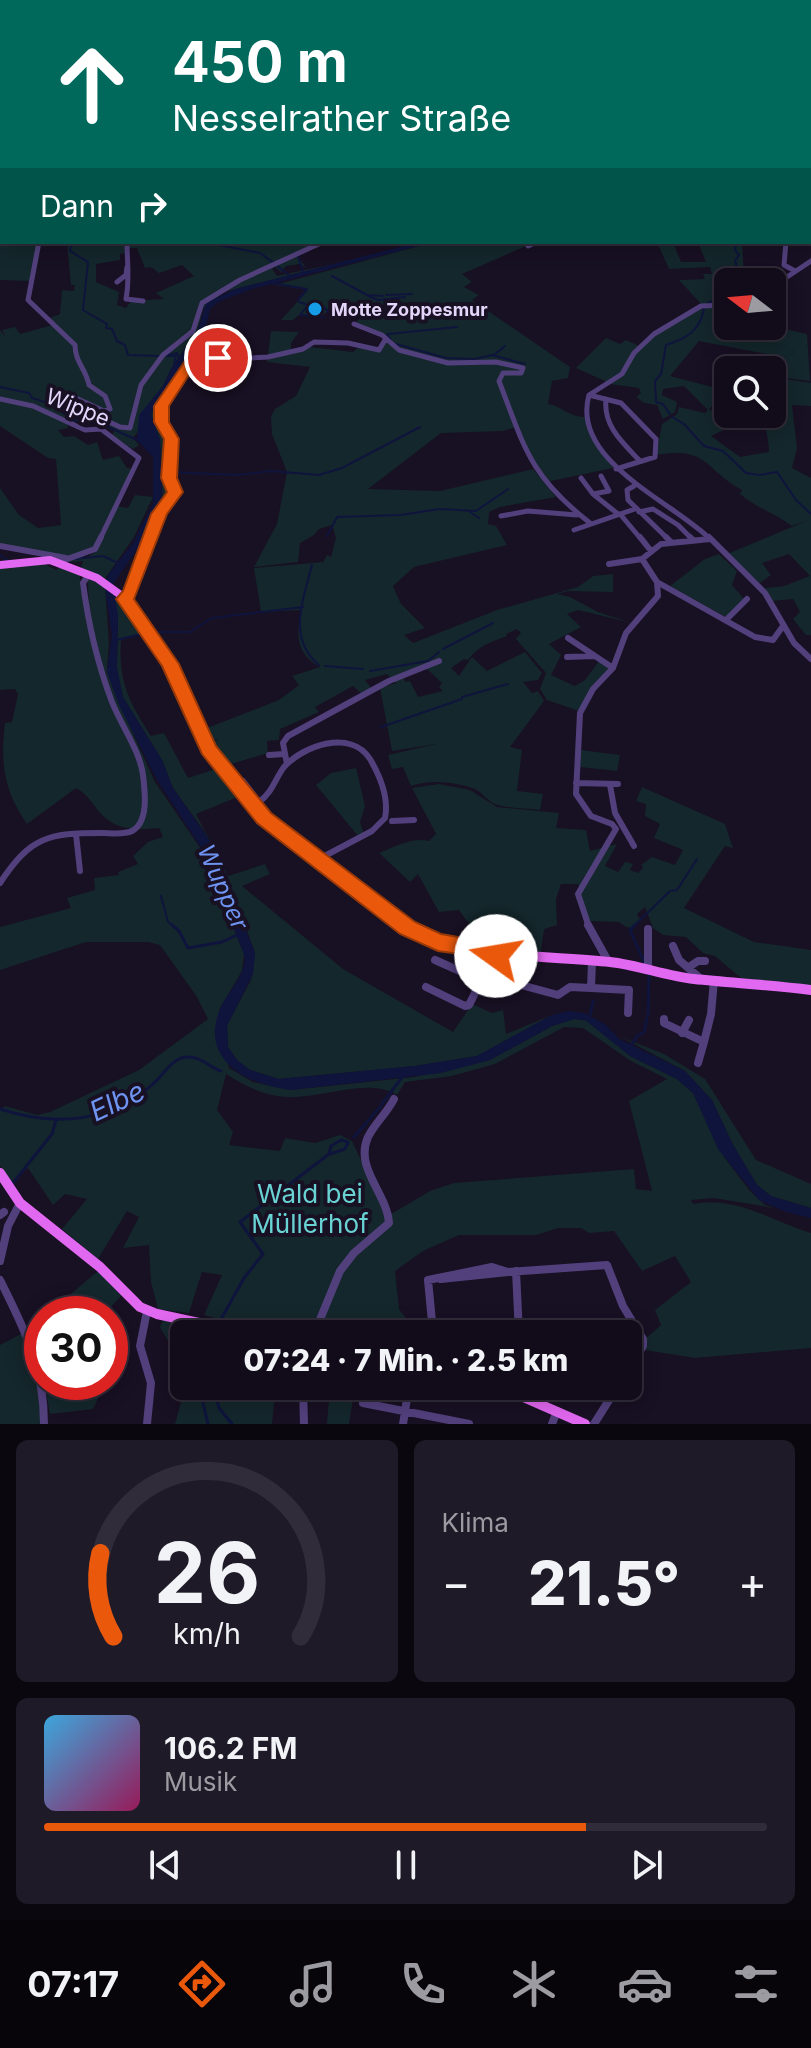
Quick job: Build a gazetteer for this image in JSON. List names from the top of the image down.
{
  "streets": {
    "street": ["Wippe"]
  },
  "water": ["Wupper", "Elbe"],
  "parks": ["Wald bei Müllerhof"],
  "places": ["Motte Zoppesmur"],
  "north": "left",
  "page": {
    "turn": ["450 m", "Nesselrather Straße"],
    "then": "Dann",
    "limit": "30",
    "trip": "07:24 · 7 Min. · 2.5 km",
    "tile": "Klima",
    "heat": ["−", "21.5°", "+"],
    "song": ["106.2 FM", "Musik"],
    "tabs": "07:17",
    "gauge": ["26", "km/h"]
  }
}
